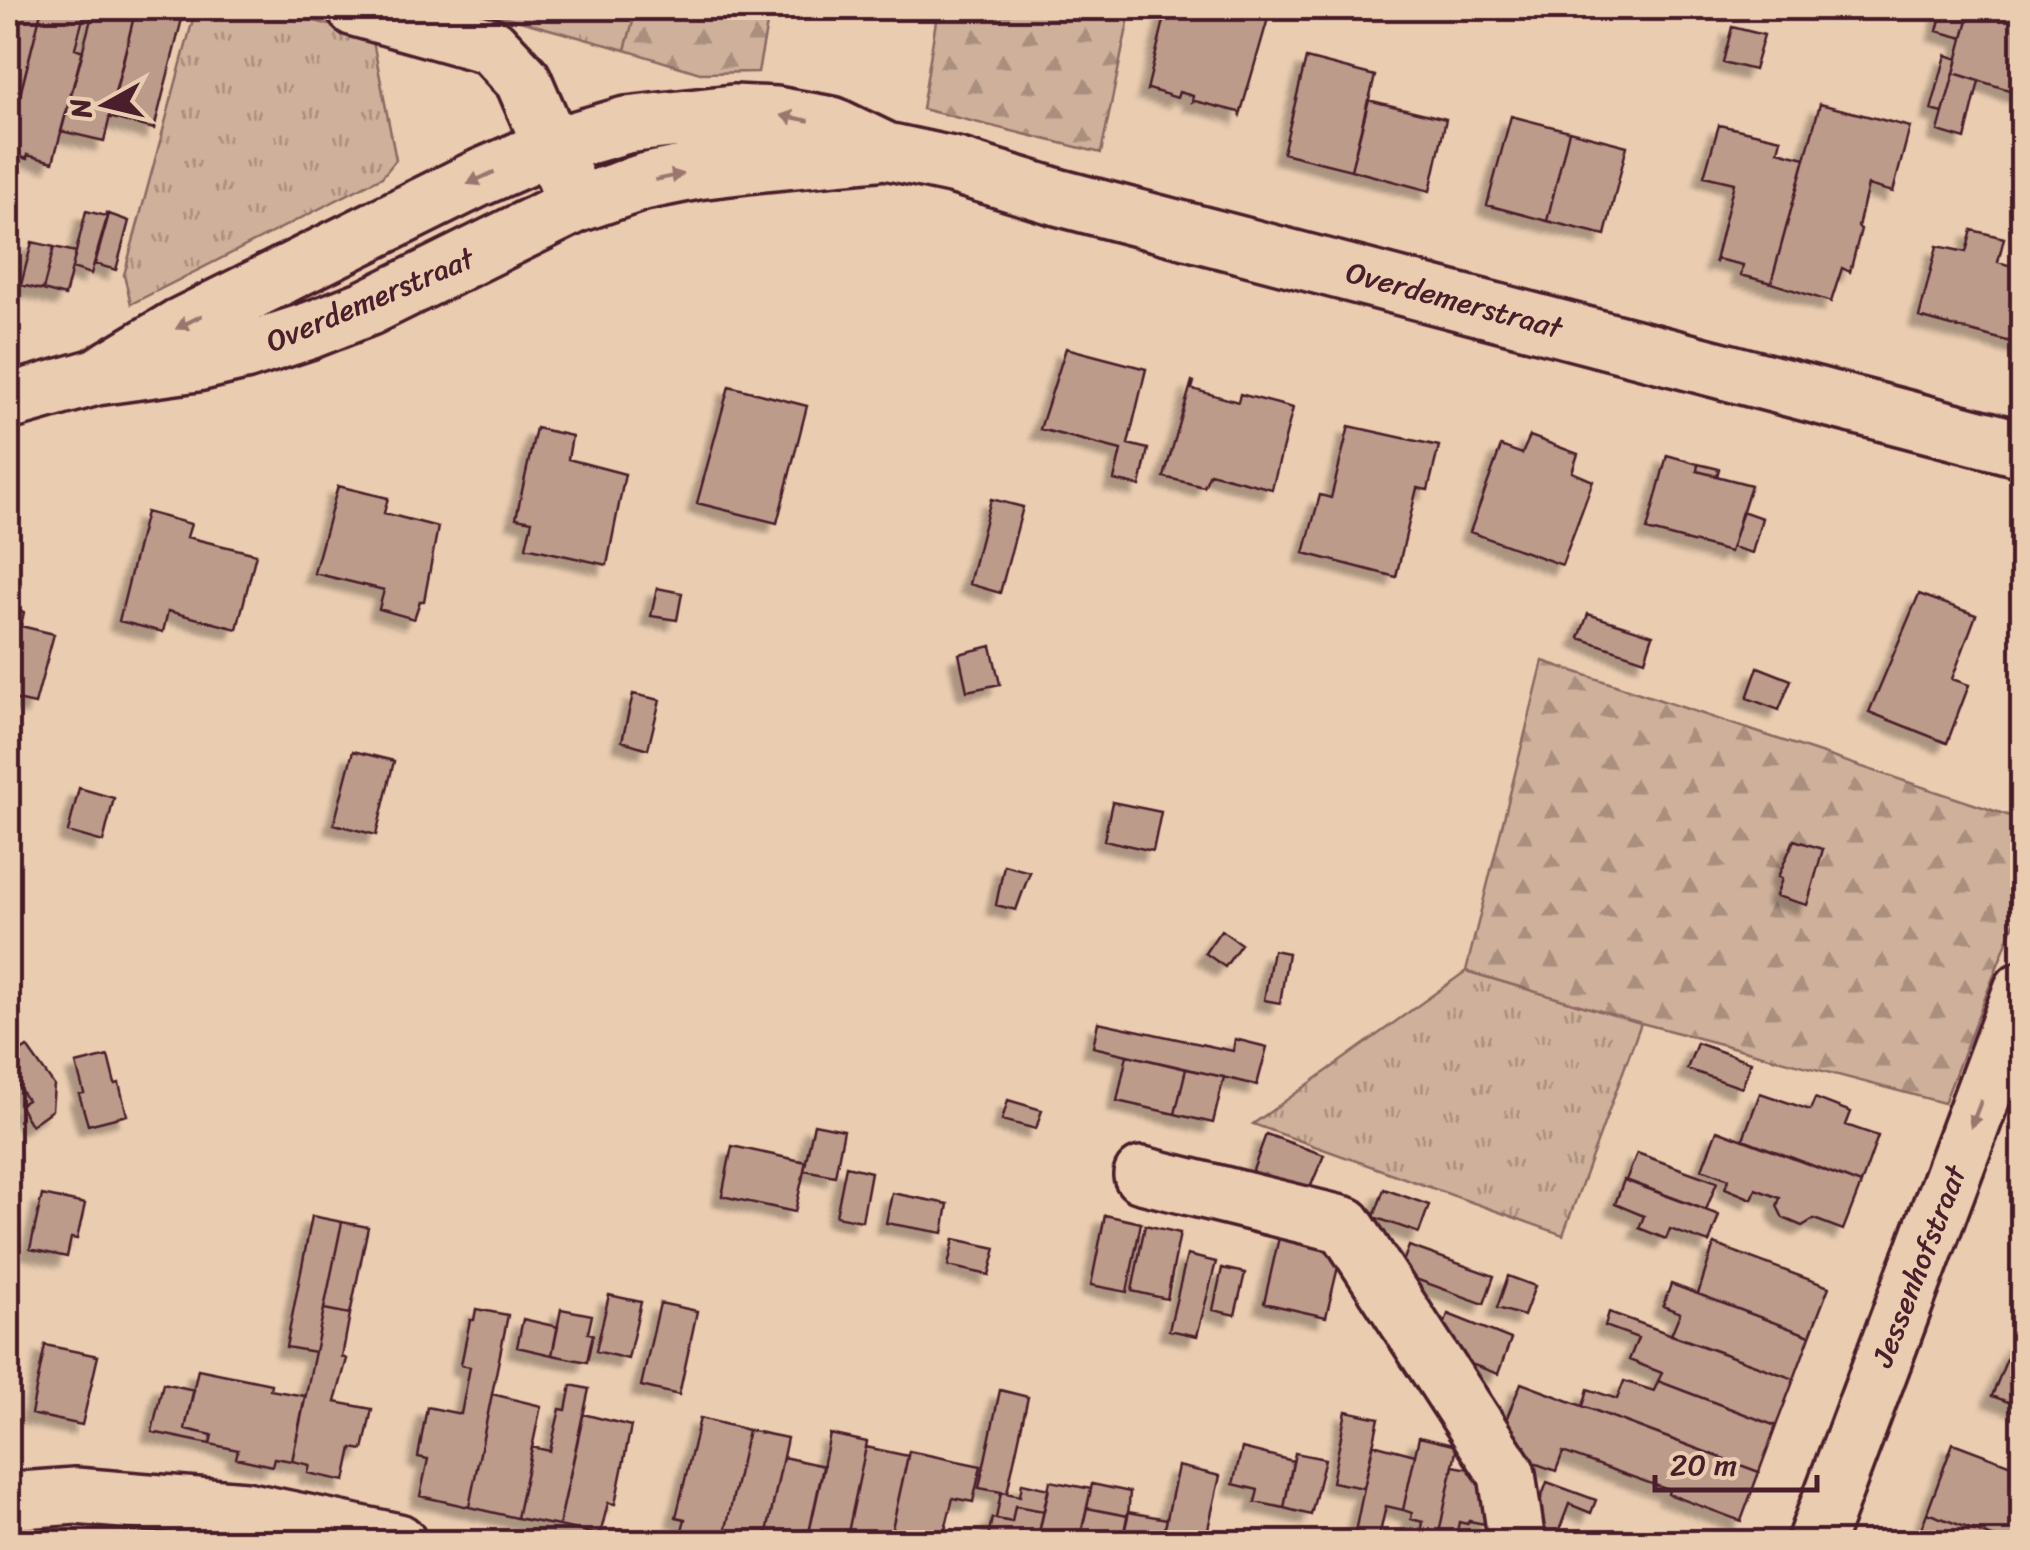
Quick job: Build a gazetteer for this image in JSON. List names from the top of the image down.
{
  "streets": {
    "street": ["Overdemerstraat", "Jessenhofstraat"]
  },
  "one_way": ["Jessenhofstraat"],
  "scale_bar": "20 m",
  "north": "left"
}
